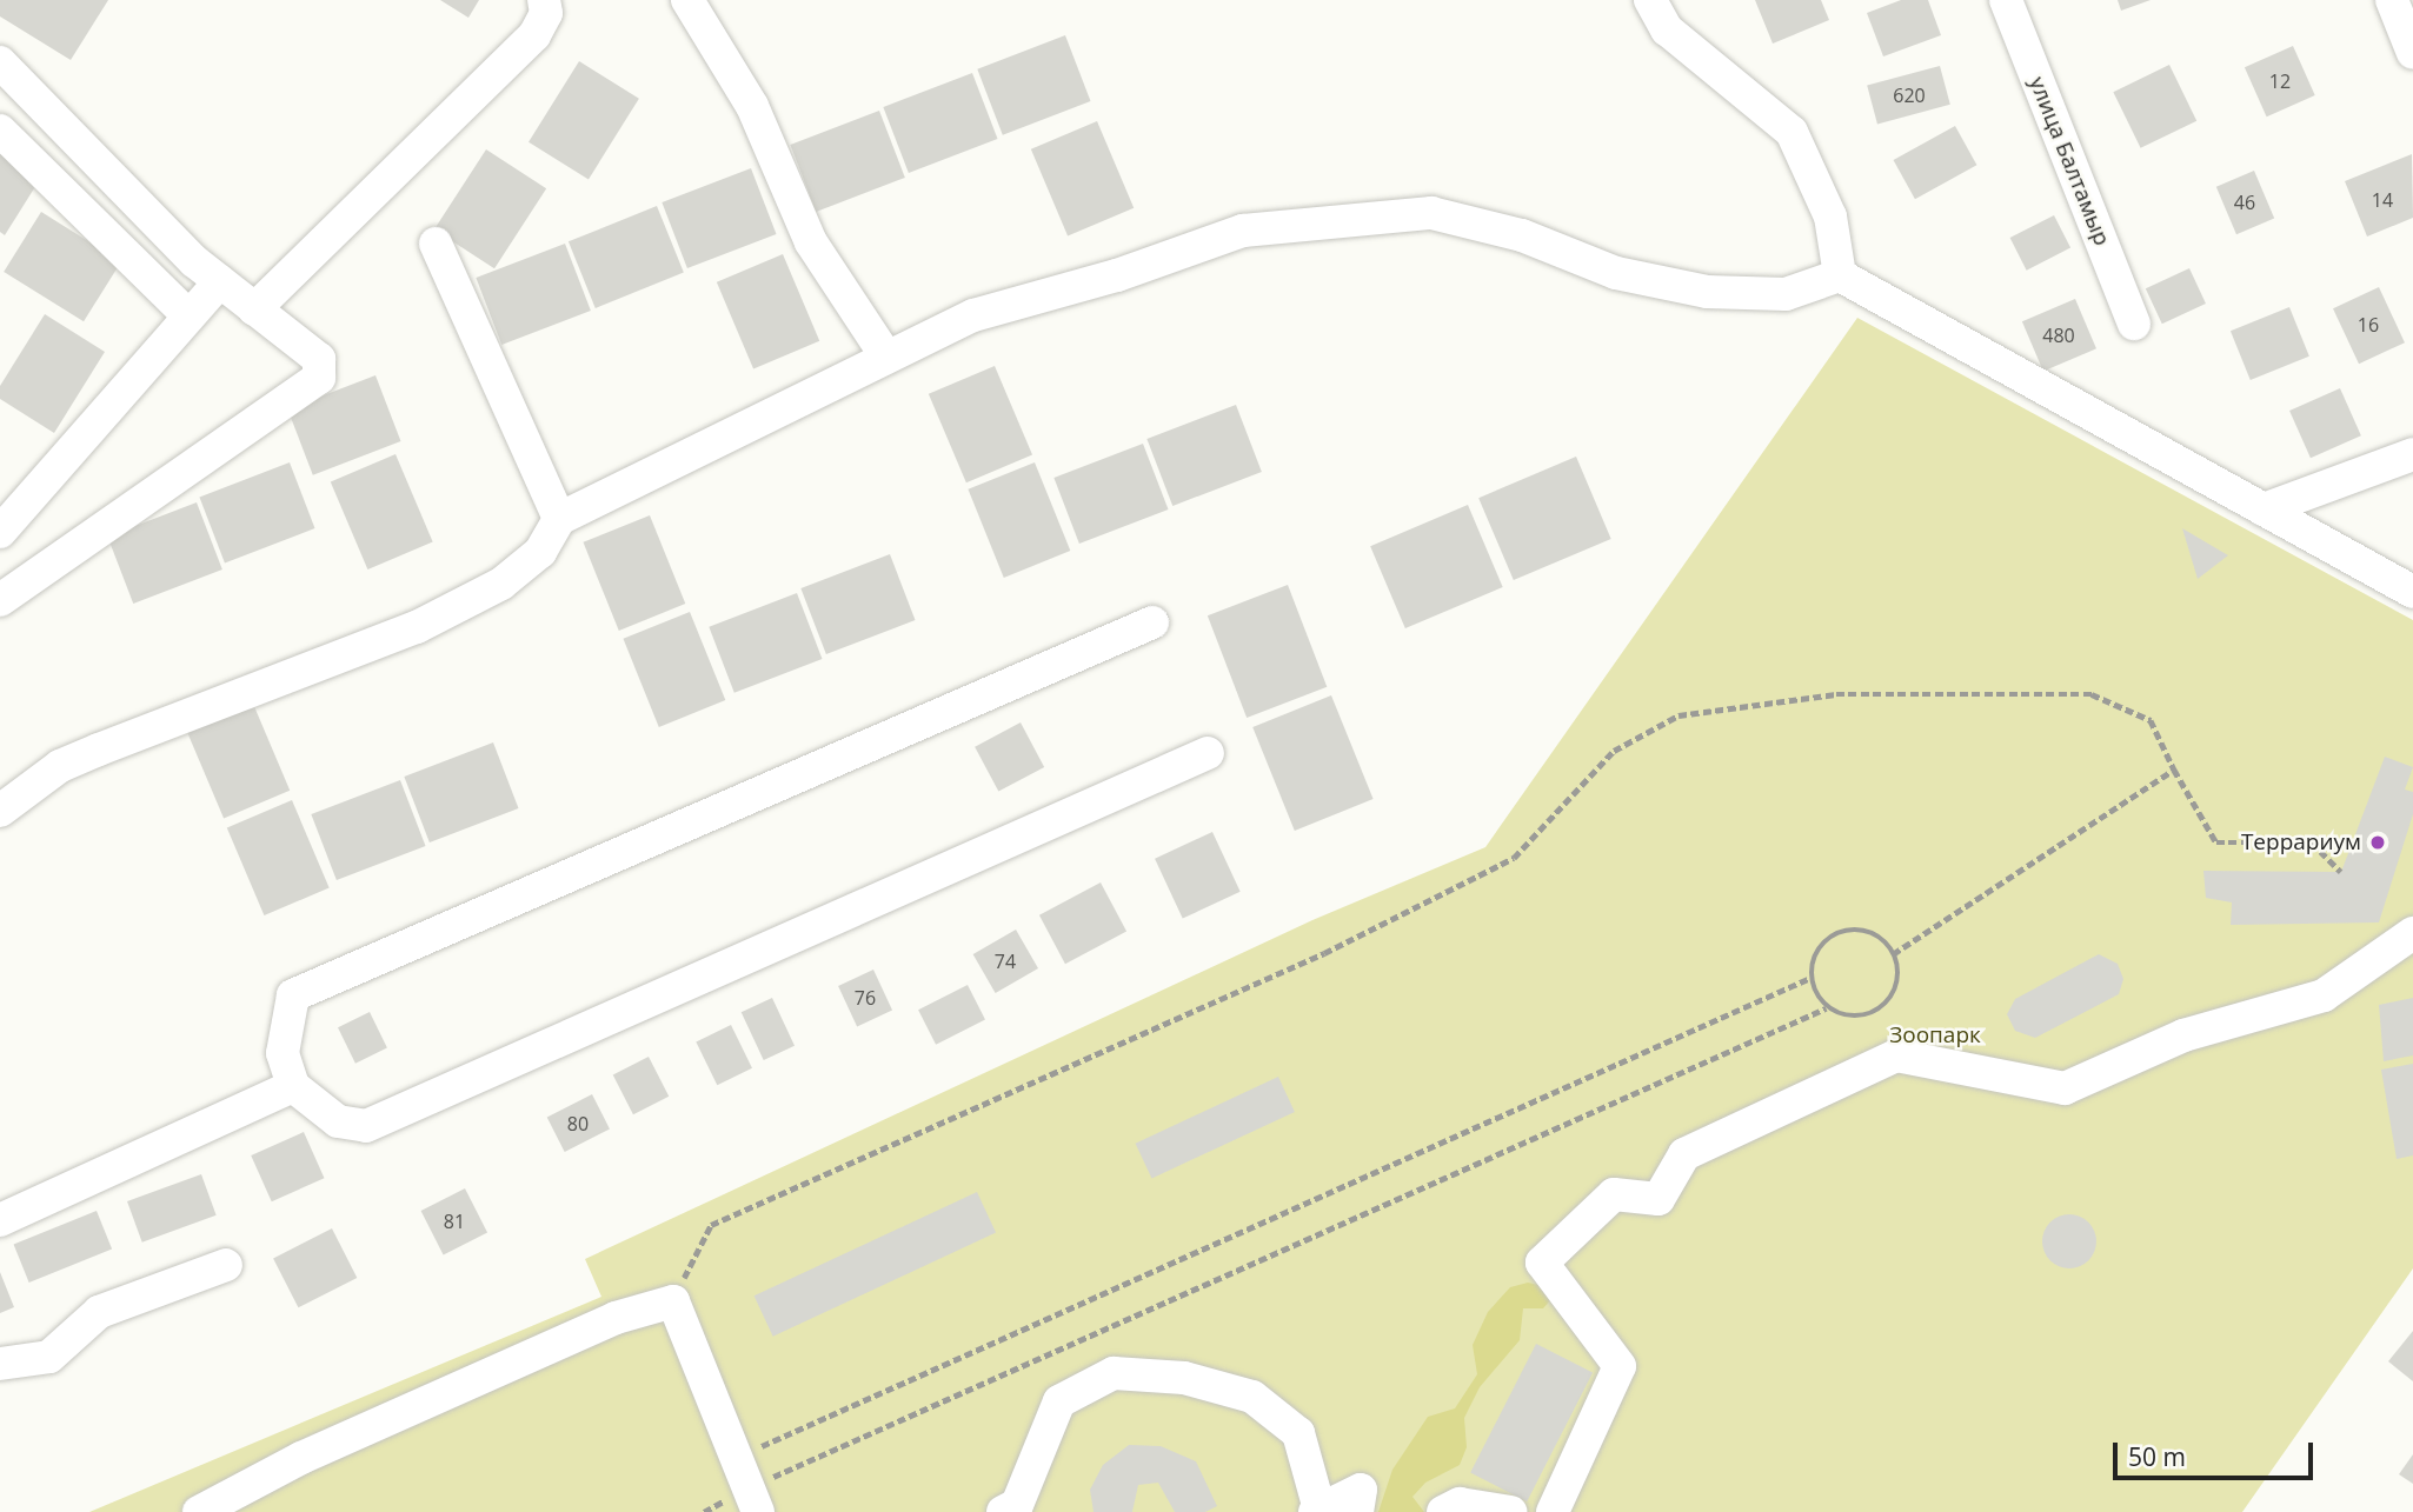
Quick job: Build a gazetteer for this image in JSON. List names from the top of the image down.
{
  "streets": {
    "street": ["улица Балтамыр"]
  },
  "parks": ["Зоопарк"],
  "places": ["Террариум"],
  "house_numbers": [
    "12",
    "620",
    "14",
    "46",
    "16",
    "480",
    "74",
    "76",
    "80",
    "81"
  ],
  "scale_bar": "50 m"
}
